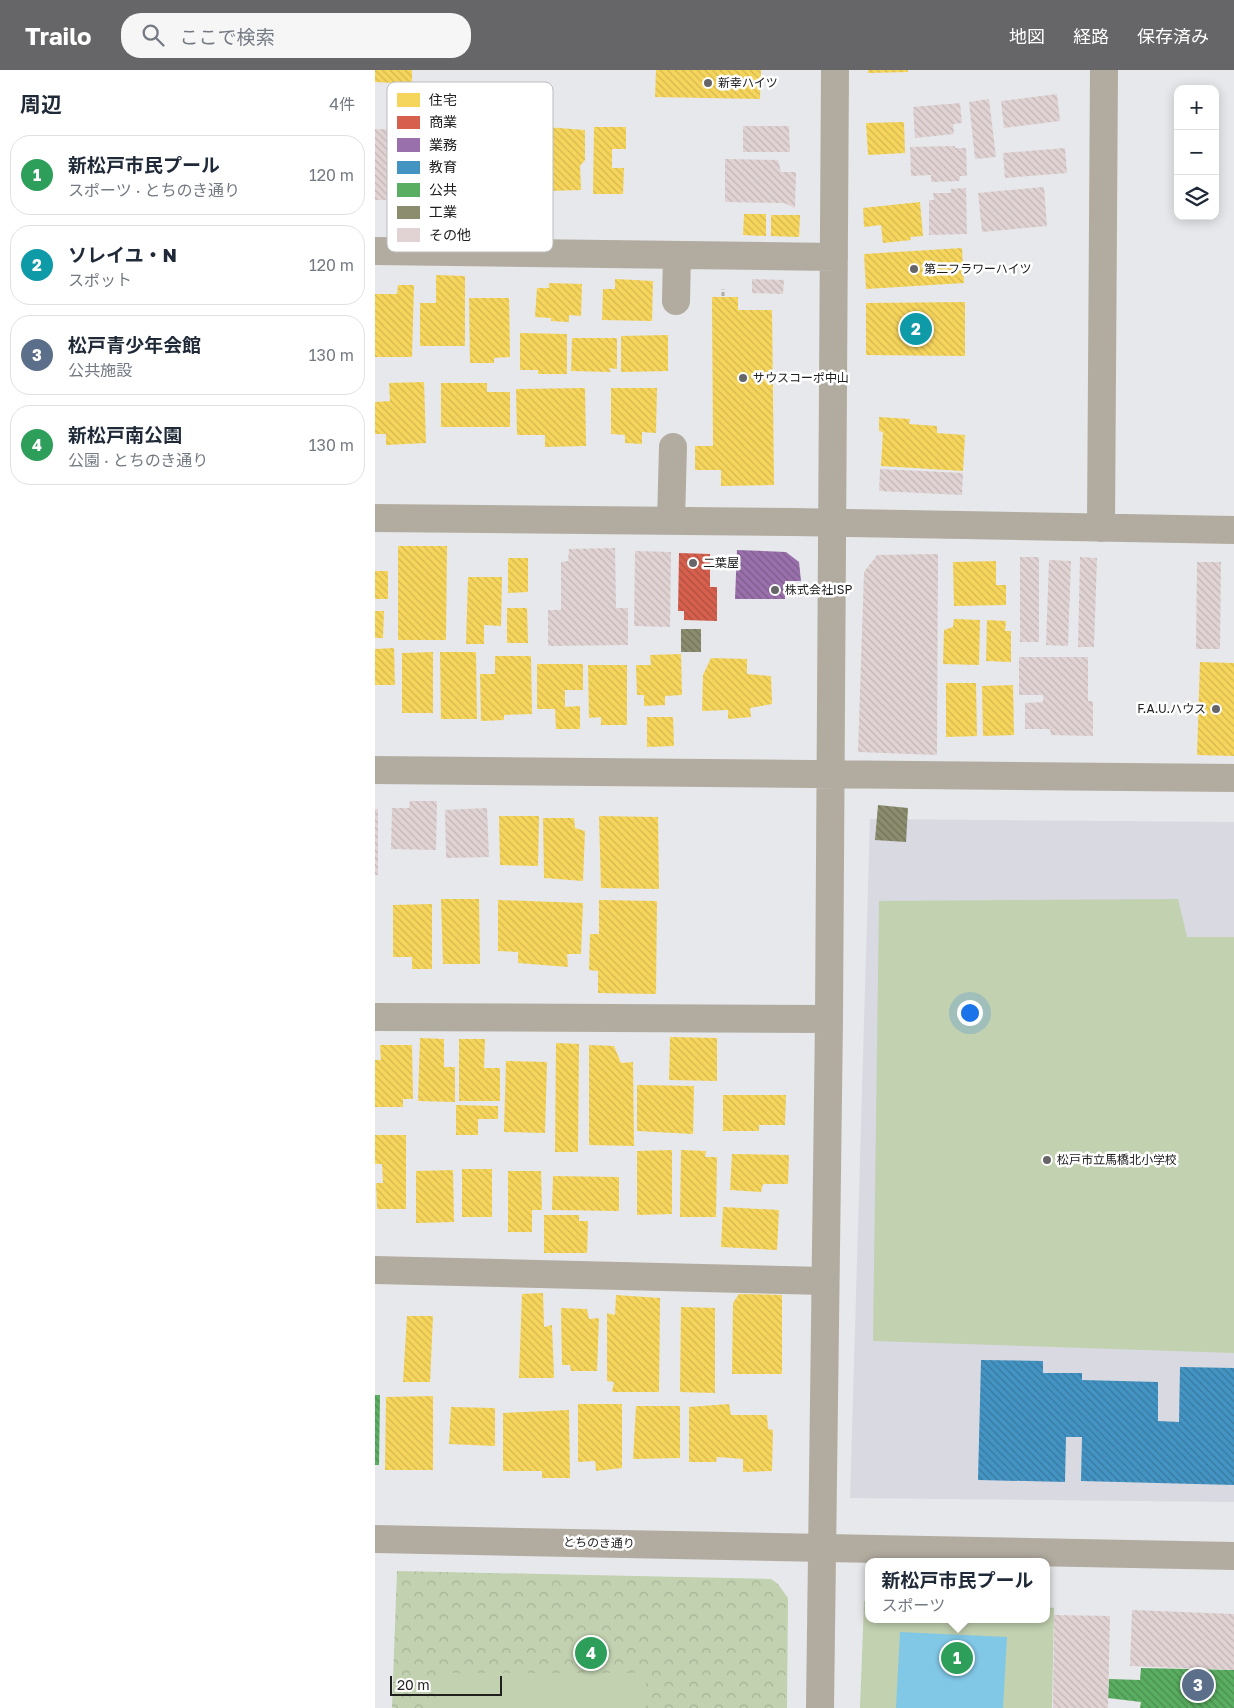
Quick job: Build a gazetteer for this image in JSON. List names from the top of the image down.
{
  "streets": {
    "street": ["とちのき通り"]
  },
  "places": [
    "新幸ハイツ",
    "第二フラワーハイツ",
    "サウスコーポ中山",
    "二葉屋",
    "株式会社ISP",
    "F.A.U.ハウス",
    "松戸市立馬橋北小学校"
  ],
  "legend": [
    "住宅",
    "商業",
    "業務",
    "教育",
    "公共",
    "工業",
    "その他"
  ],
  "scale_bar": "20 m",
  "page": {
    "header": "Trailo",
    "search": "ここで検索",
    "nav": ["地図", "経路", "保存済み"],
    "heading": ["周辺", "4件"],
    "map_buttons": ["+", "−"],
    "list": [
      {
        "mark": "1",
        "name": "新松戸市民プール",
        "note": "スポーツ · とちのき通り",
        "value": "120 m"
      },
      {
        "mark": "2",
        "name": "ソレイユ・N",
        "note": "スポット",
        "value": "120 m"
      },
      {
        "mark": "3",
        "name": "松戸青少年会館",
        "note": "公共施設",
        "value": "130 m"
      },
      {
        "mark": "4",
        "name": "新松戸南公園",
        "note": "公園 · とちのき通り",
        "value": "130 m"
      }
    ],
    "pins": [
      "2",
      "4",
      "1",
      "3"
    ],
    "popup": ["新松戸市民プール", "スポーツ"],
    "scale": "20 m"
  }
}
